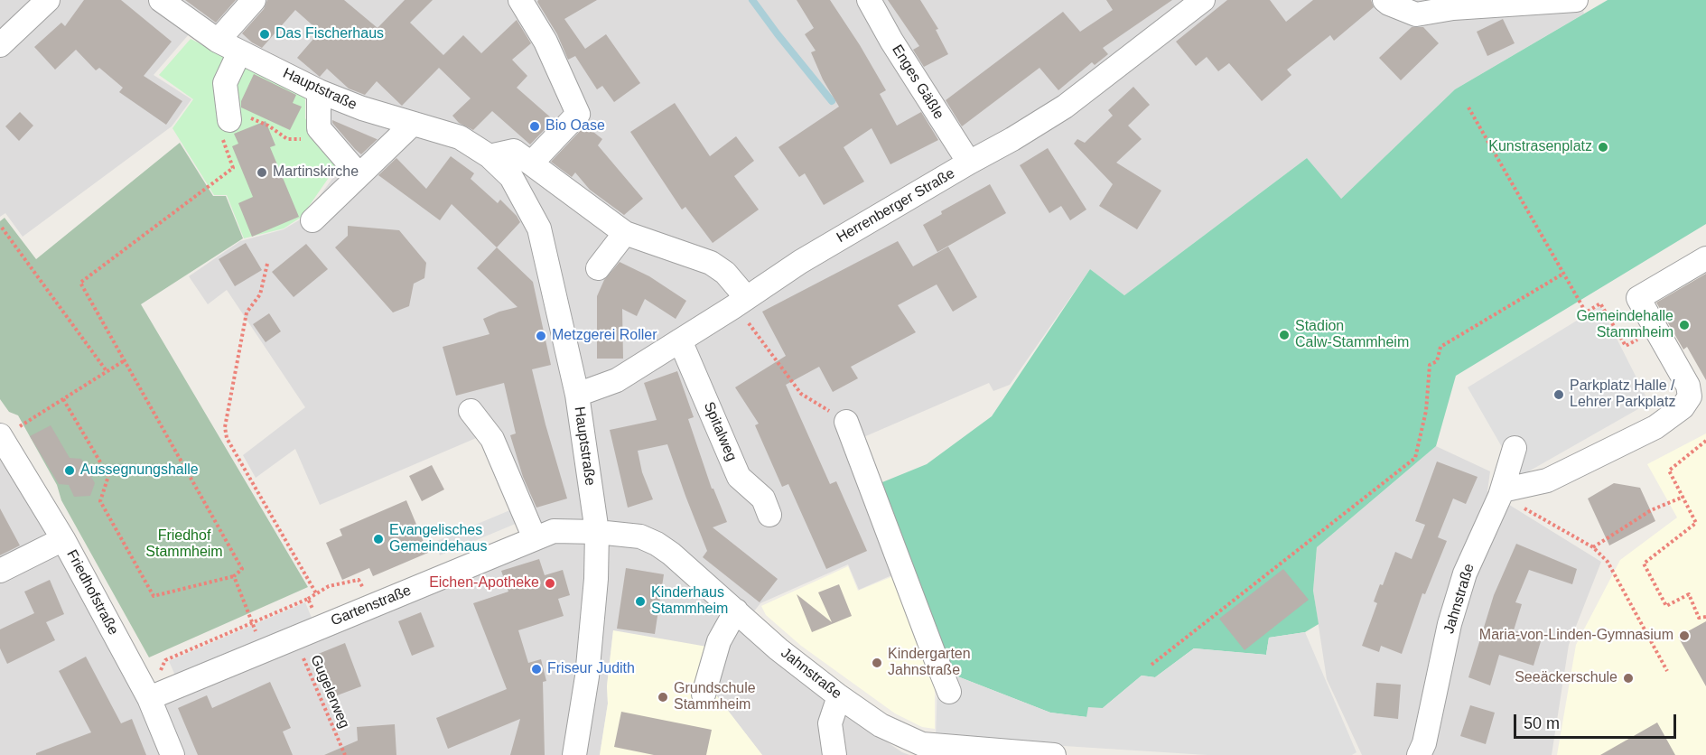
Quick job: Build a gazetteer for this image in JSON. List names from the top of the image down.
{
  "streets": {
    "street": [
      "Enges Gäßle",
      "Hauptstraße",
      "Herrenberger Straße",
      "Spitalweg",
      "Friedhofstraße",
      "Jahnstraße",
      "Gartenstraße"
    ],
    "path": ["Gugelerweg"]
  },
  "crossings": [
    ["Enges Gäßle", "Herrenberger Straße"],
    ["Hauptstraße", "Herrenberger Straße"],
    ["Hauptstraße", "Jahnstraße"],
    ["Hauptstraße", "Gartenstraße"],
    ["Herrenberger Straße", "Spitalweg"],
    ["Friedhofstraße", "Gartenstraße"],
    ["Jahnstraße", "Gartenstraße"],
    ["Gartenstraße", "Gugelerweg"]
  ],
  "parks": ["Friedhof Stammheim"],
  "places": [
    "Das Fischerhaus",
    "Bio Oase",
    "Kunstrasenplatz",
    "Martinskirche",
    "Gemeindehalle Stammheim",
    "Stadion Calw-Stammheim",
    "Metzgerei Roller",
    "Parkplatz Halle / Lehrer Parkplatz",
    "Aussegnungshalle",
    "Evangelisches Gemeindehaus",
    "Eichen-Apotheke",
    "Kinderhaus Stammheim",
    "Maria-von-Linden-Gymnasium",
    "Kindergarten Jahnstraße",
    "Friseur Judith",
    "Seeäckerschule",
    "Grundschule Stammheim"
  ],
  "scale_bar": "50 m"
}
